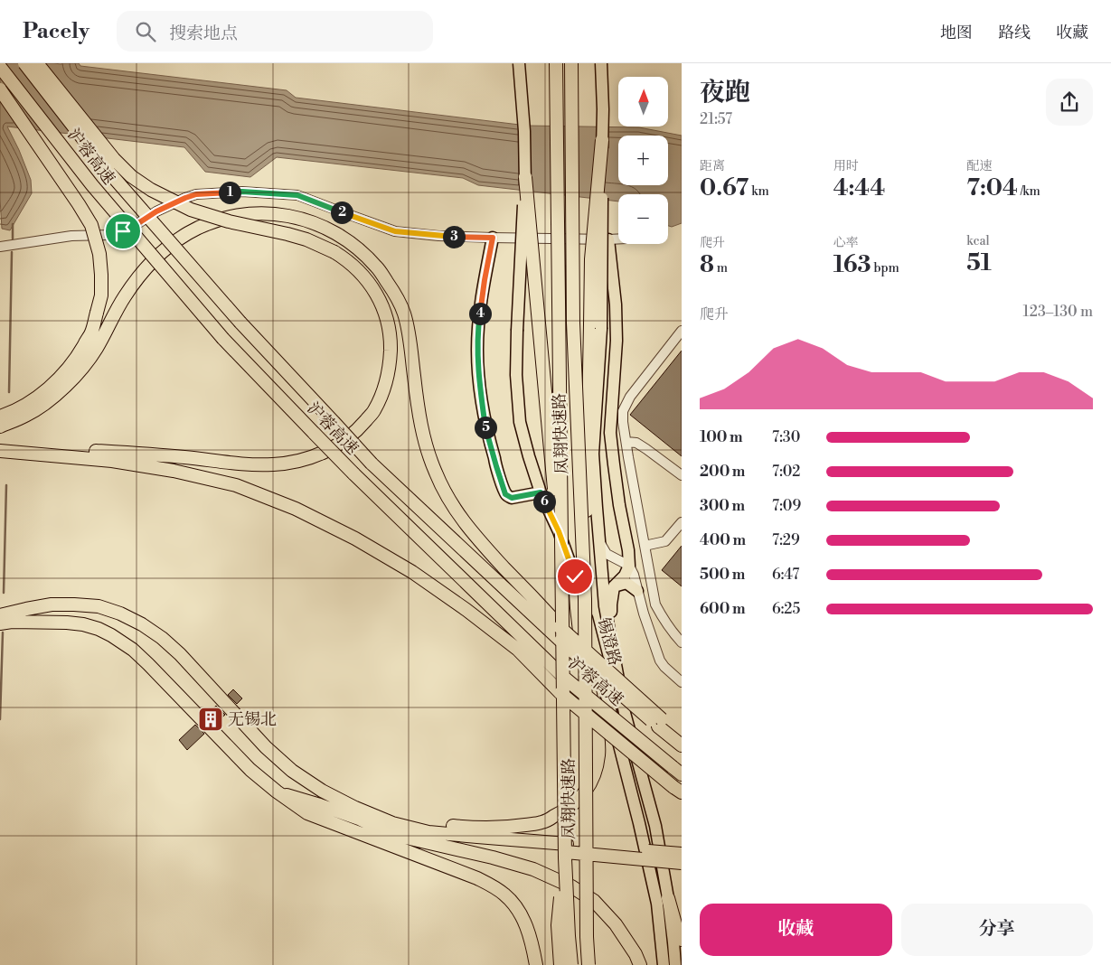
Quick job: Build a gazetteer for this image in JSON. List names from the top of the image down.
{
  "streets": {
    "highway": ["沪蓉高速", "凤翔快速路"],
    "main road": ["锡澄路"]
  },
  "places": {
    "building": ["无锡北"]
  },
  "north": "top",
  "page": {
    "header": "Pacely",
    "search": "搜索地点",
    "nav": ["地图", "路线", "收藏"],
    "heading": ["夜跑", "21:57"],
    "map_buttons": ["+", "−"],
    "stats": [
      ["距离", "0.67 km"],
      ["用时", "4:44"],
      ["配速", "7:04 /km"],
      ["爬升", "8 m"],
      ["心率", "163 bpm"],
      ["kcal", "51"]
    ],
    "pins": [
      "1",
      "2",
      "3",
      "4",
      "5",
      "6"
    ],
    "chart": ["爬升", "123–130 m"],
    "list": [
      {
        "name": "100 m",
        "note": "7:30"
      },
      {
        "name": "200 m",
        "note": "7:02"
      },
      {
        "name": "300 m",
        "note": "7:09"
      },
      {
        "name": "400 m",
        "note": "7:29"
      },
      {
        "name": "500 m",
        "note": "6:47"
      },
      {
        "name": "600 m",
        "note": "6:25"
      }
    ],
    "buttons": ["收藏", "分享"]
  }
}
